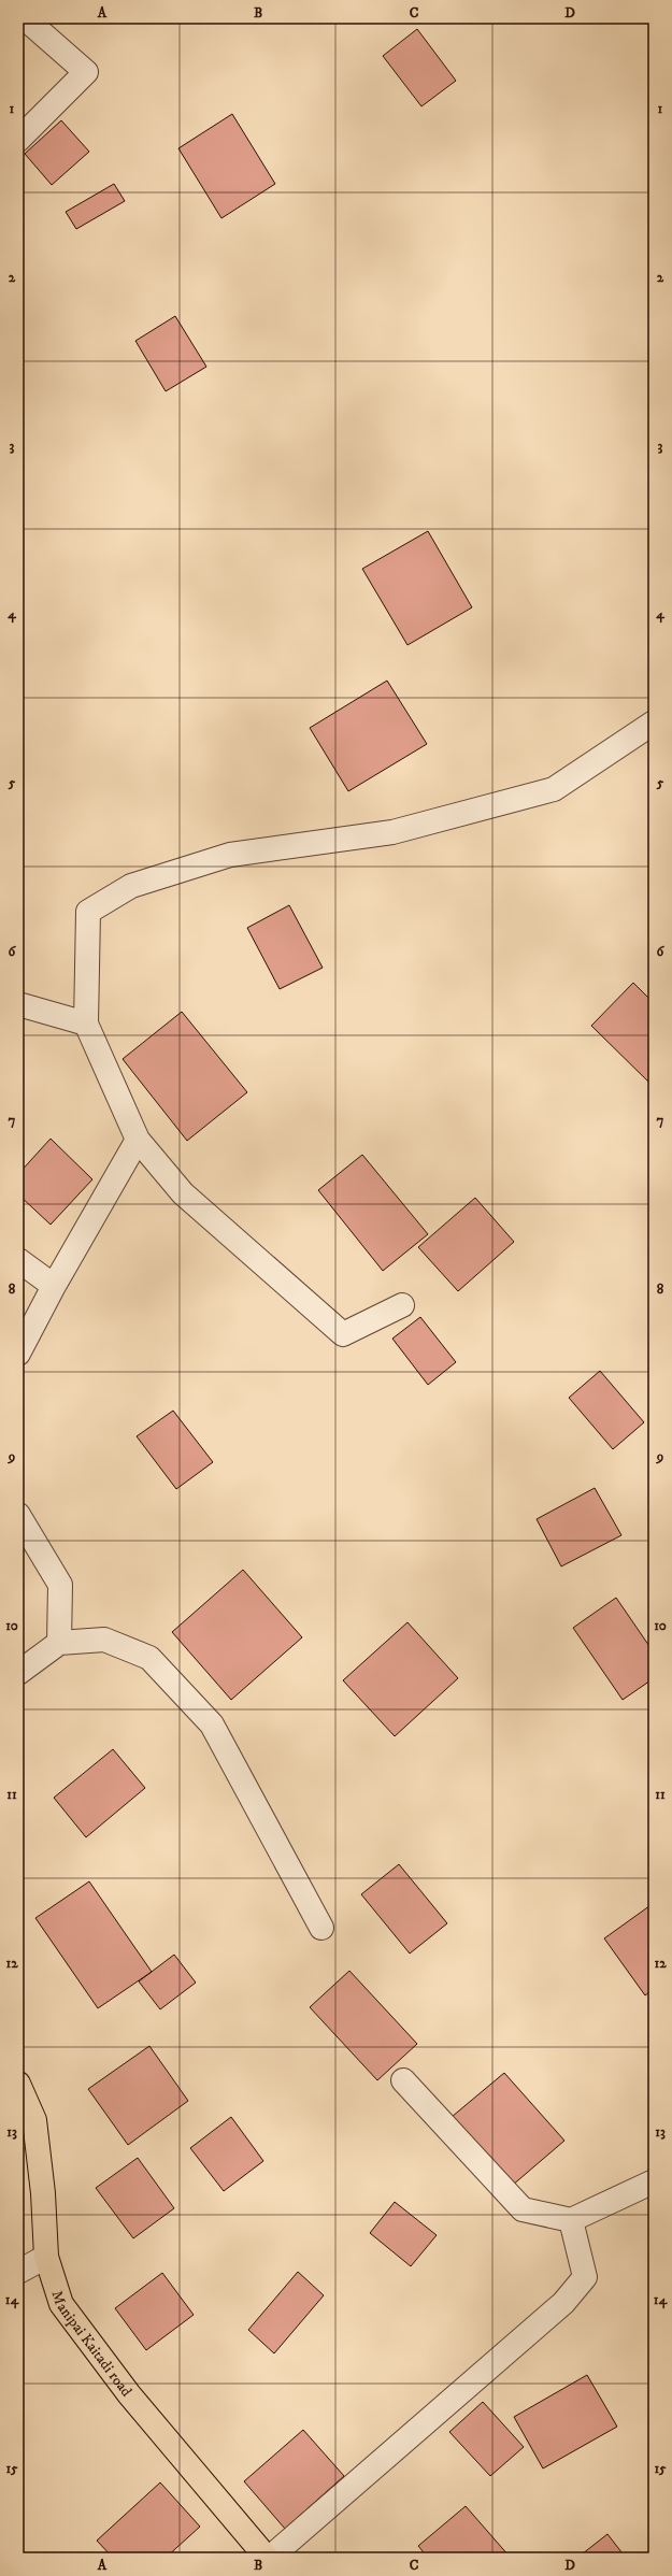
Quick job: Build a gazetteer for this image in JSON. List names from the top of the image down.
{
  "streets": {
    "main road": ["Manipai Kaitadi road"]
  },
  "grid": {
    "columns": [
      "A",
      "B",
      "C",
      "D"
    ],
    "rows": [
      "1",
      "2",
      "3",
      "4",
      "5",
      "6",
      "7",
      "8",
      "9",
      "10",
      "11",
      "12",
      "13",
      "14",
      "15"
    ]
  }
}
